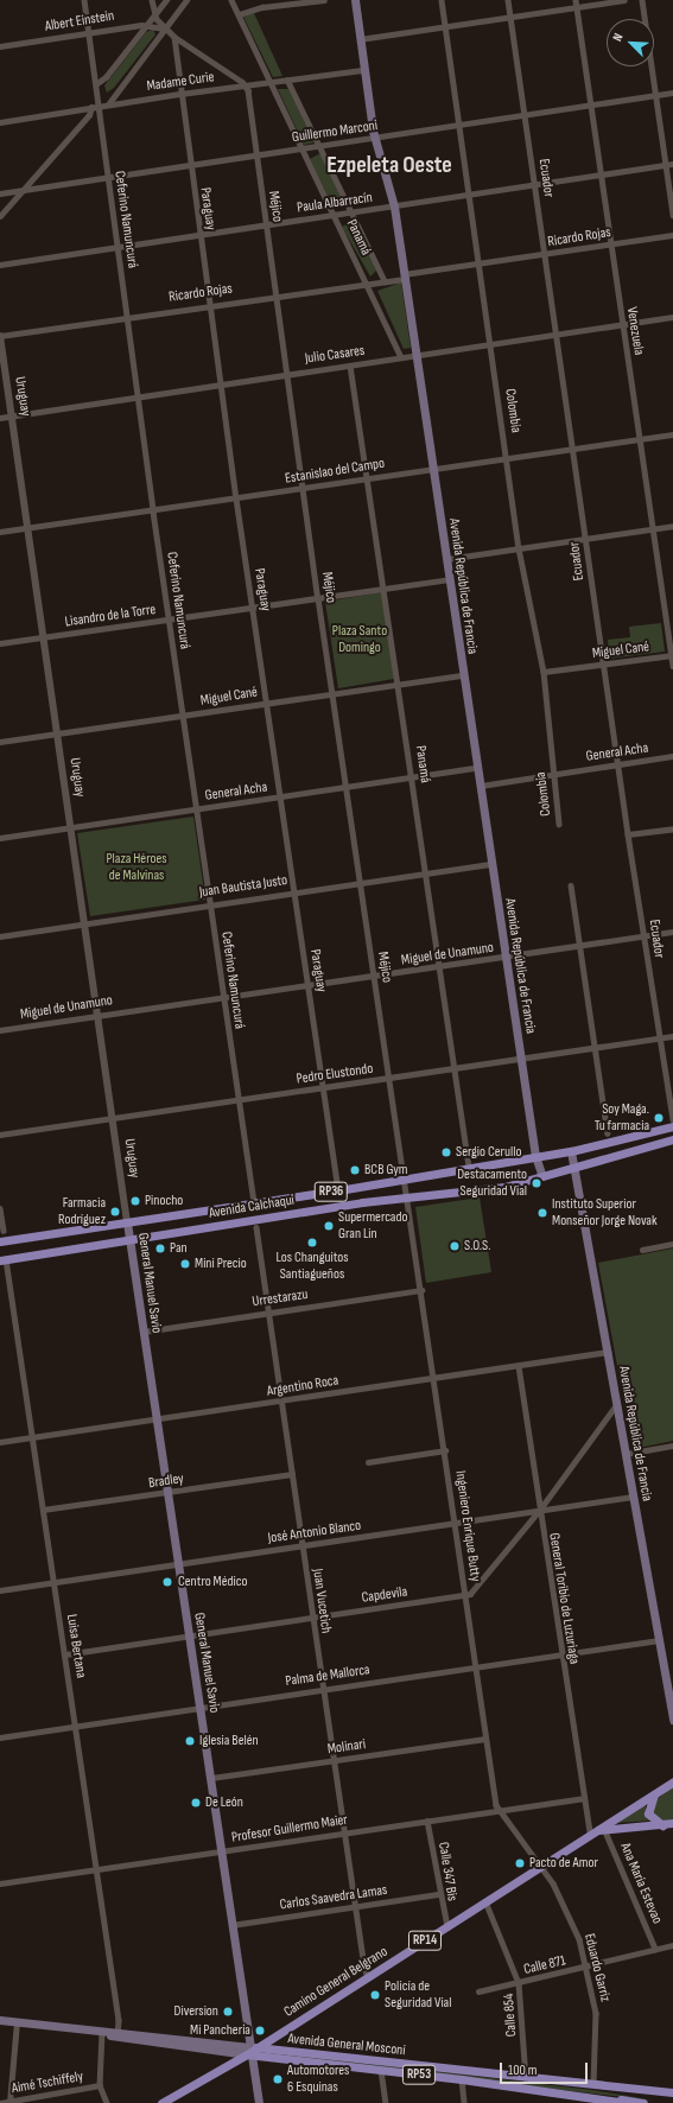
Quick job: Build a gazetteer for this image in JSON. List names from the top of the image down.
{
  "streets": {
    "main road": [
      "Avenida República de Francia",
      "RP36",
      "Avenida Calchaquí",
      "General Manuel Savio",
      "RP14",
      "Camino General Belgrano",
      "Avenida General Mosconi",
      "RP53"
    ],
    "street": [
      "Albert Einstein",
      "Madame Curie",
      "Guillermo Marconi",
      "Ecuador",
      "Paula Albarracín",
      "Méjico",
      "Paraguay",
      "Ceferino Namuncurá",
      "Panamá",
      "Ricardo Rojas",
      "Venezuela",
      "Julio Casares",
      "Uruguay",
      "Colombia",
      "Estanislao del Campo",
      "Lisandro de la Torre",
      "Miguel Cané",
      "General Acha",
      "Juan Bautista Justo",
      "Miguel de Unamuno",
      "Pedro Elustondo",
      "Urrestarazu",
      "Argentino Roca",
      "Bradley",
      "Ingeniero Enrique Butty",
      "José Antonio Blanco",
      "Capdevila",
      "General Toribio de Luzuriaga",
      "Juan Vucetich",
      "Luisa Bertana",
      "Palma de Mallorca",
      "Molinari",
      "Profesor Guillermo Maier",
      "Calle 347 Bis",
      "Ana María Estevao",
      "Carlos Saavedra Lamas",
      "Calle 871",
      "Eduardo Garriz",
      "Calle 854",
      "Aimé Tschiffely"
    ]
  },
  "crossings": [
    ["Albert Einstein", "Ceferino Namuncurá"],
    ["Madame Curie", "Méjico"],
    ["Madame Curie", "Paraguay"],
    ["Madame Curie", "Ceferino Namuncurá"],
    ["Madame Curie", "Panamá"],
    ["Madame Curie", "Avenida República de Francia"],
    ["Guillermo Marconi", "Ecuador"],
    ["Guillermo Marconi", "Méjico"],
    ["Guillermo Marconi", "Paraguay"],
    ["Guillermo Marconi", "Ceferino Namuncurá"],
    ["Guillermo Marconi", "Panamá"],
    ["Guillermo Marconi", "Venezuela"],
    ["Guillermo Marconi", "Colombia"],
    ["Guillermo Marconi", "Avenida República de Francia"],
    ["Ecuador", "Paula Albarracín"],
    ["Ecuador", "Ricardo Rojas"],
    ["Ecuador", "Julio Casares"],
    ["Ecuador", "Estanislao del Campo"],
    ["Ecuador", "Miguel Cané"],
    ["Ecuador", "General Acha"],
    ["Ecuador", "Miguel de Unamuno"],
    ["Ecuador", "Pedro Elustondo"],
    ["Paula Albarracín", "Méjico"],
    ["Paula Albarracín", "Paraguay"],
    ["Paula Albarracín", "Ceferino Namuncurá"],
    ["Paula Albarracín", "Panamá"],
    ["Paula Albarracín", "Venezuela"],
    ["Paula Albarracín", "Colombia"],
    ["Paula Albarracín", "Avenida República de Francia"],
    ["Méjico", "Ricardo Rojas"],
    ["Méjico", "Julio Casares"],
    ["Méjico", "Estanislao del Campo"],
    ["Méjico", "Lisandro de la Torre"],
    ["Méjico", "Miguel Cané"],
    ["Méjico", "General Acha"],
    ["Méjico", "Juan Bautista Justo"],
    ["Méjico", "Miguel de Unamuno"],
    ["Méjico", "Pedro Elustondo"],
    ["Méjico", "Avenida Calchaquí"],
    ["Méjico", "Ingeniero Enrique Butty"],
    ["Paraguay", "Ricardo Rojas"],
    ["Paraguay", "Julio Casares"],
    ["Paraguay", "Estanislao del Campo"],
    ["Paraguay", "Lisandro de la Torre"],
    ["Paraguay", "Miguel Cané"],
    ["Paraguay", "General Acha"],
    ["Paraguay", "Juan Bautista Justo"],
    ["Paraguay", "Miguel de Unamuno"],
    ["Paraguay", "Pedro Elustondo"],
    ["Paraguay", "Avenida Calchaquí"],
    ["Ceferino Namuncurá", "Ricardo Rojas"],
    ["Ceferino Namuncurá", "Julio Casares"],
    ["Ceferino Namuncurá", "Estanislao del Campo"],
    ["Ceferino Namuncurá", "Lisandro de la Torre"],
    ["Ceferino Namuncurá", "Miguel Cané"],
    ["Ceferino Namuncurá", "General Acha"],
    ["Ceferino Namuncurá", "Juan Bautista Justo"],
    ["Ceferino Namuncurá", "Miguel de Unamuno"],
    ["Ceferino Namuncurá", "Pedro Elustondo"],
    ["Ceferino Namuncurá", "Avenida Calchaquí"],
    ["Panamá", "Ricardo Rojas"],
    ["Panamá", "Julio Casares"],
    ["Panamá", "Estanislao del Campo"],
    ["Panamá", "Lisandro de la Torre"],
    ["Panamá", "Miguel Cané"],
    ["Panamá", "General Acha"],
    ["Panamá", "Juan Bautista Justo"],
    ["Panamá", "Miguel de Unamuno"],
    ["Panamá", "Pedro Elustondo"],
    ["Panamá", "Avenida Calchaquí"],
    ["Ricardo Rojas", "Venezuela"],
    ["Ricardo Rojas", "Uruguay"],
    ["Ricardo Rojas", "Colombia"],
    ["Ricardo Rojas", "Avenida República de Francia"],
    ["Venezuela", "Julio Casares"],
    ["Venezuela", "Estanislao del Campo"],
    ["Venezuela", "Miguel Cané"],
    ["Julio Casares", "Uruguay"],
    ["Julio Casares", "Colombia"],
    ["Julio Casares", "Avenida República de Francia"],
    ["Uruguay", "Estanislao del Campo"],
    ["Uruguay", "Lisandro de la Torre"],
    ["Uruguay", "Miguel Cané"],
    ["Uruguay", "General Acha"],
    ["Uruguay", "Juan Bautista Justo"],
    ["Uruguay", "Miguel de Unamuno"],
    ["Uruguay", "Pedro Elustondo"],
    ["Uruguay", "Avenida Calchaquí"],
    ["Uruguay", "General Manuel Savio"],
    ["Colombia", "Estanislao del Campo"],
    ["Colombia", "Miguel Cané"],
    ["Colombia", "General Acha"],
    ["Estanislao del Campo", "Avenida República de Francia"],
    ["Avenida República de Francia", "Lisandro de la Torre"],
    ["Avenida República de Francia", "Miguel Cané"],
    ["Avenida República de Francia", "General Acha"],
    ["Avenida República de Francia", "Juan Bautista Justo"],
    ["Avenida República de Francia", "Miguel de Unamuno"],
    ["Avenida República de Francia", "Pedro Elustondo"],
    ["Avenida República de Francia", "Avenida Calchaquí"],
    ["Avenida República de Francia", "Argentino Roca"],
    ["Avenida República de Francia", "José Antonio Blanco"],
    ["Avenida República de Francia", "Palma de Mallorca"],
    ["Avenida Calchaquí", "General Manuel Savio"],
    ["Avenida Calchaquí", "Ingeniero Enrique Butty"],
    ["Avenida Calchaquí", "Luisa Bertana"],
    ["General Manuel Savio", "Urrestarazu"],
    ["General Manuel Savio", "Argentino Roca"],
    ["General Manuel Savio", "Bradley"],
    ["General Manuel Savio", "José Antonio Blanco"],
    ["General Manuel Savio", "Capdevila"],
    ["General Manuel Savio", "Palma de Mallorca"],
    ["General Manuel Savio", "Molinari"],
    ["General Manuel Savio", "Profesor Guillermo Maier"],
    ["General Manuel Savio", "Carlos Saavedra Lamas"],
    ["General Manuel Savio", "Camino General Belgrano"],
    ["General Manuel Savio", "Avenida General Mosconi"],
    ["Urrestarazu", "Ingeniero Enrique Butty"],
    ["Urrestarazu", "Juan Vucetich"],
    ["Argentino Roca", "Ingeniero Enrique Butty"],
    ["Argentino Roca", "General Toribio de Luzuriaga"],
    ["Argentino Roca", "Juan Vucetich"],
    ["Argentino Roca", "Luisa Bertana"],
    ["Bradley", "Juan Vucetich"],
    ["Bradley", "Luisa Bertana"],
    ["Ingeniero Enrique Butty", "José Antonio Blanco"],
    ["Ingeniero Enrique Butty", "Capdevila"],
    ["Ingeniero Enrique Butty", "Palma de Mallorca"],
    ["Ingeniero Enrique Butty", "Molinari"],
    ["Ingeniero Enrique Butty", "Profesor Guillermo Maier"],
    ["Ingeniero Enrique Butty", "Eduardo Garriz"],
    ["Ingeniero Enrique Butty", "Camino General Belgrano"],
    ["José Antonio Blanco", "General Toribio de Luzuriaga"],
    ["José Antonio Blanco", "Juan Vucetich"],
    ["José Antonio Blanco", "Luisa Bertana"],
    ["Capdevila", "Juan Vucetich"],
    ["Capdevila", "Luisa Bertana"],
    ["General Toribio de Luzuriaga", "Palma de Mallorca"],
    ["General Toribio de Luzuriaga", "Profesor Guillermo Maier"],
    ["General Toribio de Luzuriaga", "Camino General Belgrano"],
    ["Juan Vucetich", "Palma de Mallorca"],
    ["Juan Vucetich", "Molinari"],
    ["Juan Vucetich", "Profesor Guillermo Maier"],
    ["Juan Vucetich", "Carlos Saavedra Lamas"],
    ["Juan Vucetich", "Camino General Belgrano"],
    ["Luisa Bertana", "Palma de Mallorca"],
    ["Luisa Bertana", "Profesor Guillermo Maier"],
    ["Luisa Bertana", "Avenida General Mosconi"],
    ["Profesor Guillermo Maier", "Calle 347 Bis"],
    ["Calle 347 Bis", "Carlos Saavedra Lamas"],
    ["Calle 347 Bis", "Camino General Belgrano"],
    ["Ana María Estevao", "Calle 871"],
    ["Ana María Estevao", "Camino General Belgrano"],
    ["Calle 871", "Eduardo Garriz"],
    ["Calle 871", "Calle 854"],
    ["Eduardo Garriz", "Camino General Belgrano"],
    ["Eduardo Garriz", "Avenida General Mosconi"],
    ["Camino General Belgrano", "Calle 854"],
    ["Camino General Belgrano", "Avenida General Mosconi"],
    ["Calle 854", "Avenida General Mosconi"],
    ["Avenida General Mosconi", "RP53"]
  ],
  "districts": ["Ezpeleta Oeste"],
  "parks": ["Plaza Santo Domingo", "Plaza Héroes de Malvinas"],
  "places": [
    "Soy Maga. Tu farmacia",
    "Sergio Cerullo",
    "BCB Gym",
    "Destacamento Seguridad Vial",
    "Pinocho",
    "Farmacia Rodríguez",
    "Instituto Superior Monseñor Jorge Novak",
    "Supermercado Gran Lin",
    "Los Changuitos Santiagueños",
    "S.O.S.",
    "Pan",
    "Mini Precio",
    "Centro Médico",
    "Iglesia Belén",
    "De León",
    "Pacto de Amor",
    "Policía de Seguridad Vial",
    "Diversion",
    "Mi Pancheria",
    "Automotores 6 Esquinas"
  ],
  "scale_bar": "100 m",
  "north": "top left"
}
